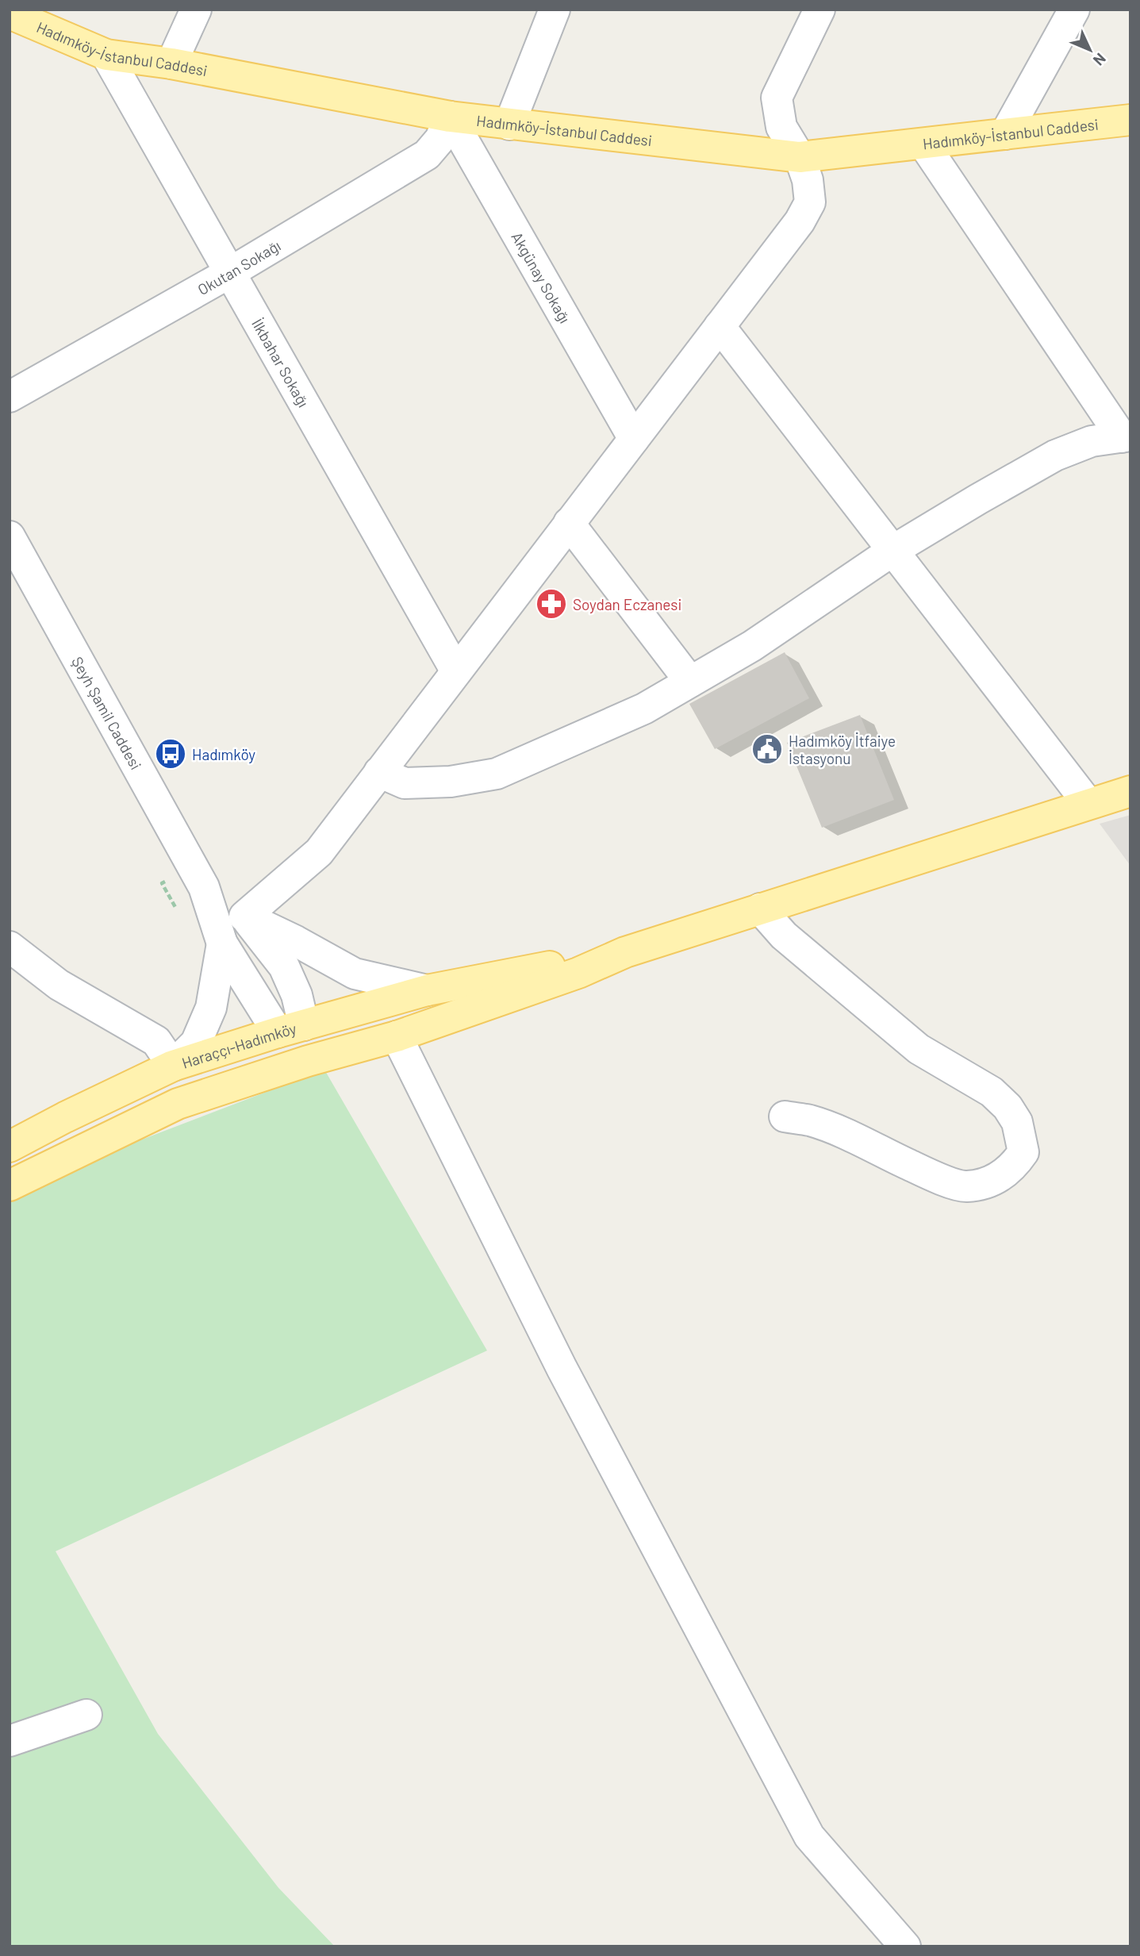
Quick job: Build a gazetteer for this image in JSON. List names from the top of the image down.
{
  "streets": {
    "main road": ["Hadımköy-İstanbul Caddesi", "Haraççı-Hadımköy"],
    "street": [
      "Okutan Sokağı",
      "Akgünay Sokağı",
      "İlkbahar Sokağı",
      "Şeyh Şamil Caddesi"
    ]
  },
  "crossings": [
    ["Hadımköy-İstanbul Caddesi", "Okutan Sokağı"],
    ["Hadımköy-İstanbul Caddesi", "Akgünay Sokağı"],
    ["Hadımköy-İstanbul Caddesi", "İlkbahar Sokağı"],
    ["Okutan Sokağı", "Akgünay Sokağı"],
    ["Okutan Sokağı", "İlkbahar Sokağı"],
    ["Şeyh Şamil Caddesi", "Haraççı-Hadımköy"]
  ],
  "places": {
    "pharmacy": ["Soydan Eczanesi"],
    "public building": ["Hadımköy İtfaiye İstasyonu"],
    "bus stop": ["Hadımköy"]
  },
  "north": "bottom right"
}
